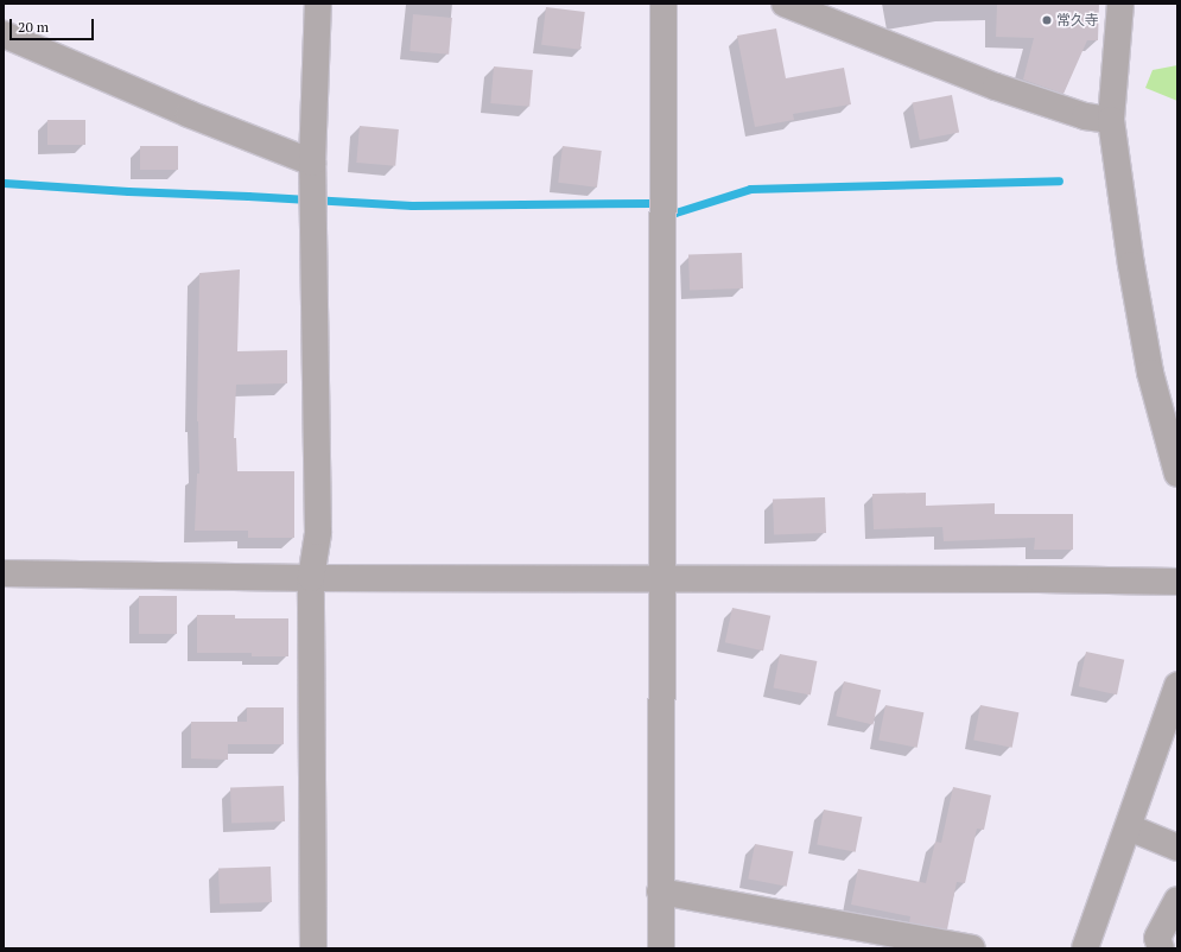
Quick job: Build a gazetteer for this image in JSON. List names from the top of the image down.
{
  "places": ["常久寺"],
  "scale_bar": "20 m"
}
